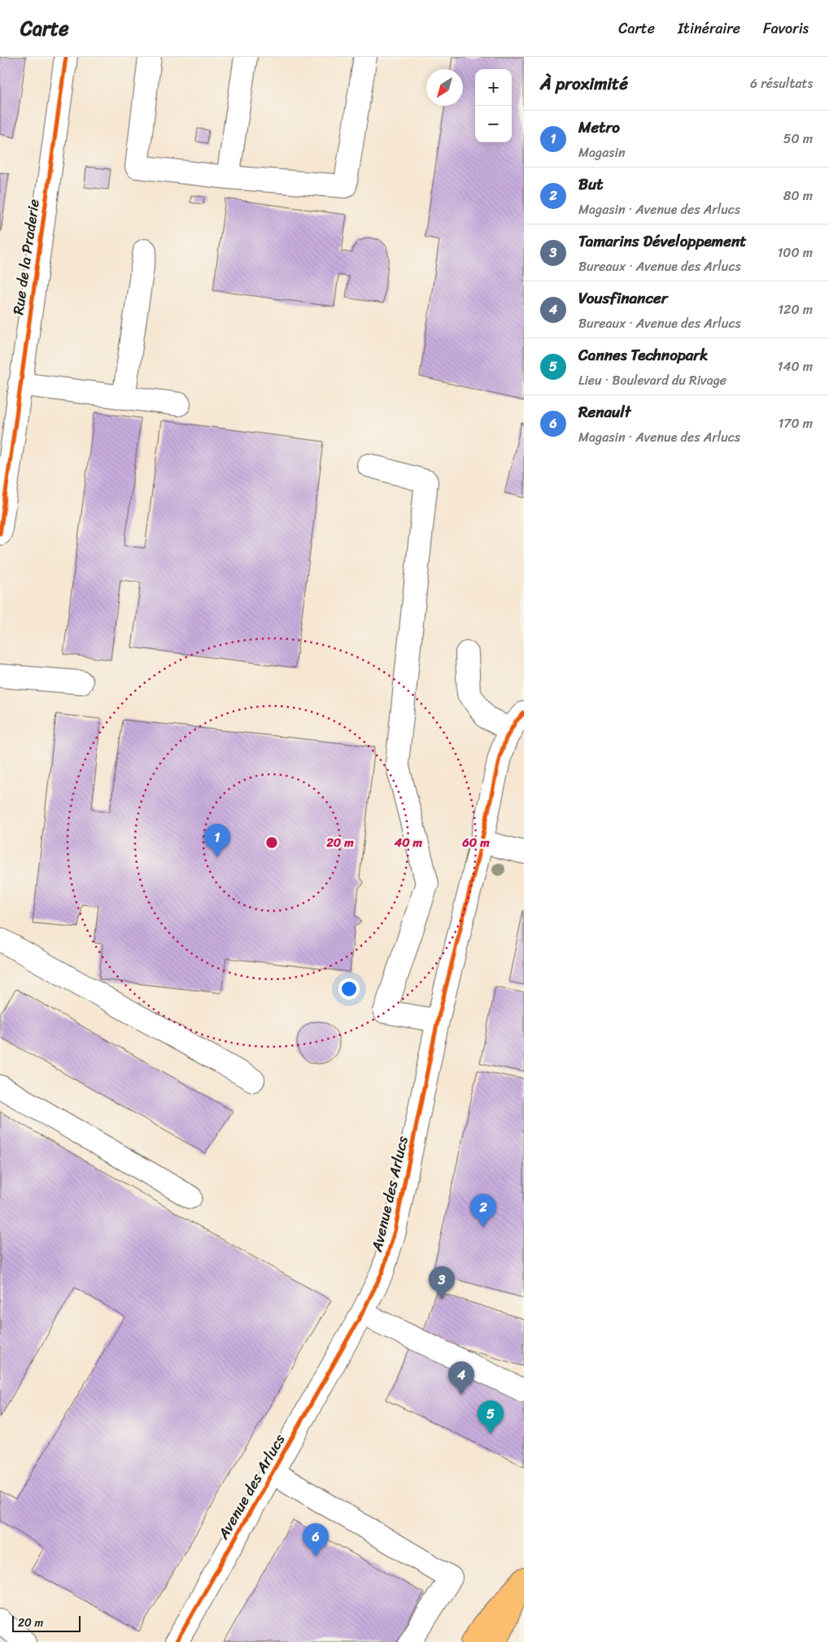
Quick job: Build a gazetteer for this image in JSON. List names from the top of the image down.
{
  "streets": {
    "street": ["Rue de la Praderie", "Avenue des Arlucs"]
  },
  "scale_bar": "20 m",
  "north": "bottom left",
  "page": {
    "header": "Carte",
    "nav": ["Carte", "Itinéraire", "Favoris"],
    "heading": ["À proximité", "6 résultats"],
    "map_buttons": ["+", "−"],
    "list": [
      {
        "mark": "1",
        "name": "Metro",
        "note": "Magasin",
        "value": "50 m"
      },
      {
        "mark": "2",
        "name": "But",
        "note": "Magasin · Avenue des Arlucs",
        "value": "80 m"
      },
      {
        "mark": "3",
        "name": "Tamarins Développement",
        "note": "Bureaux · Avenue des Arlucs",
        "value": "100 m"
      },
      {
        "mark": "4",
        "name": "Vousfinancer",
        "note": "Bureaux · Avenue des Arlucs",
        "value": "120 m"
      },
      {
        "mark": "5",
        "name": "Cannes Technopark",
        "note": "Lieu · Boulevard du Rivage",
        "value": "140 m"
      },
      {
        "mark": "6",
        "name": "Renault",
        "note": "Magasin · Avenue des Arlucs",
        "value": "170 m"
      }
    ],
    "pins": [
      "1",
      "2",
      "3",
      "4",
      "5",
      "6"
    ],
    "scale": "20 m"
  },
  "rings": ["20 m", "40 m", "60 m"]
}
